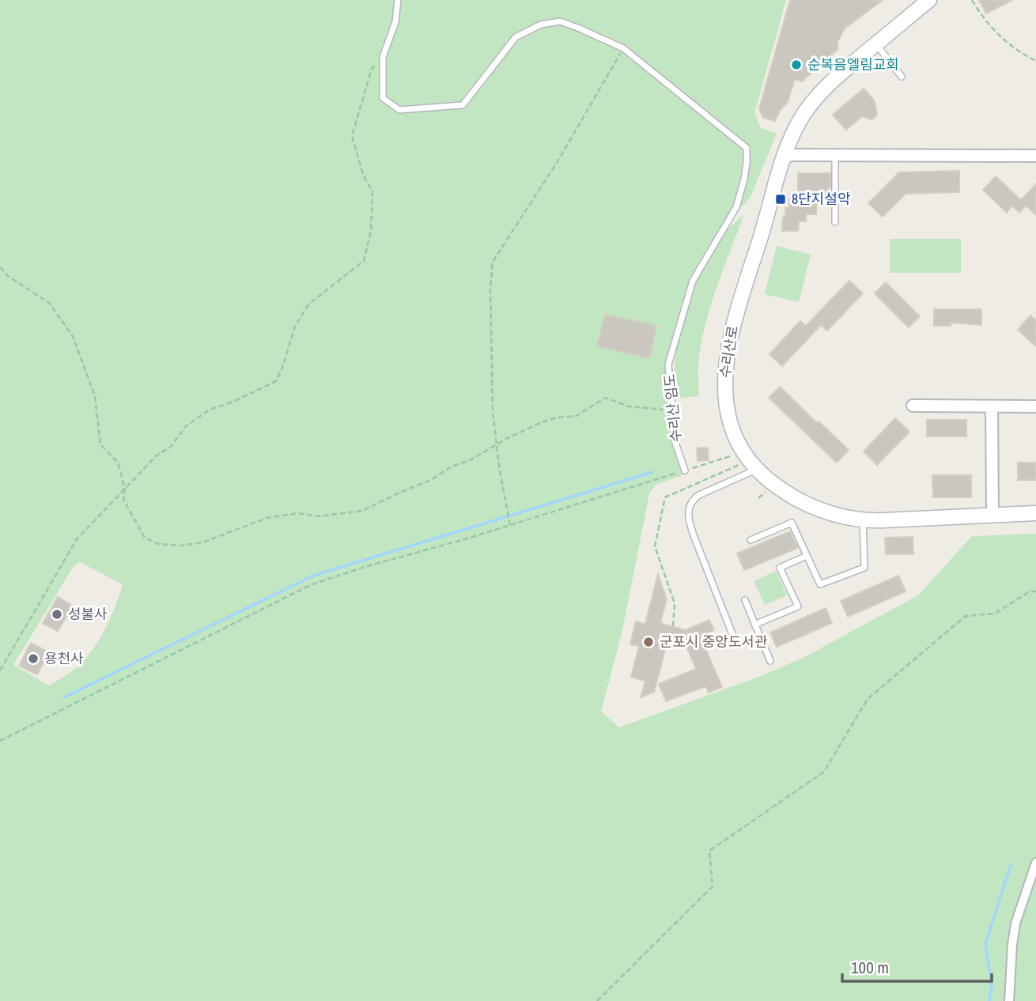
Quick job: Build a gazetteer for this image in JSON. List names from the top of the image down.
{
  "streets": {
    "street": ["수리산로"],
    "lane": ["수리산 임도"]
  },
  "places": {
    "other": [
      "순복음엘림교회",
      "성불사",
      "군포시 중앙도서관",
      "용천사"
    ],
    "transit": ["8단지설악"]
  },
  "scale_bar": "100 m"
}
